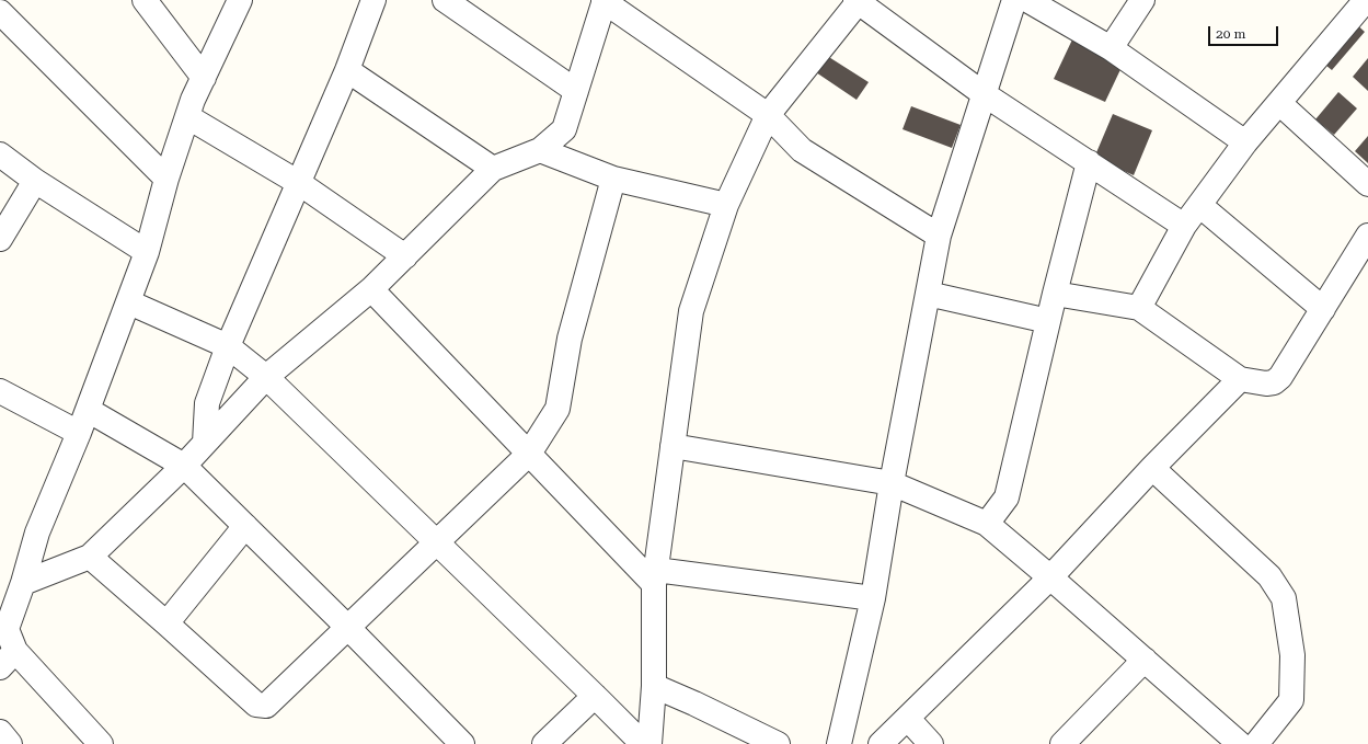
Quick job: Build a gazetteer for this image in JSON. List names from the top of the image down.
{
  "scale_bar": "20 m"
}
